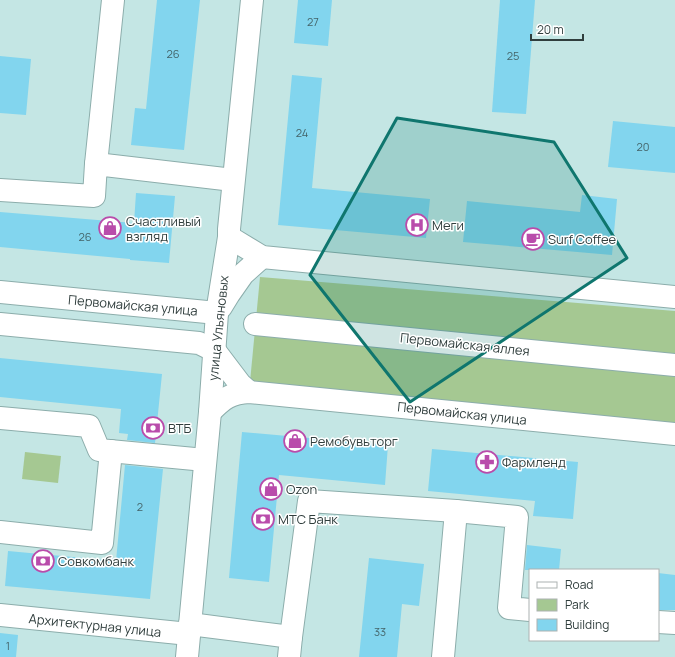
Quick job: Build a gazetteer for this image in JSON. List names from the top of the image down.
{
  "streets": {
    "main road": [
      "Первомайская улица",
      "улица Ульяновых",
      "Первомайская аллея",
      "Архитектурная улица"
    ]
  },
  "crossings": [
    ["Первомайская улица", "улица Ульяновых"],
    ["улица Ульяновых", "Архитектурная улица"]
  ],
  "places": {
    "hospital": ["Меги"],
    "shop": ["Счастливый взгляд", "Ремобувьторг", "Ozon"],
    "cafe": ["Surf Coffee"],
    "bank": ["ВТБ", "МТС Банк", "Совкомбанк"],
    "pharmacy": ["Фармленд"]
  },
  "house_numbers": [
    "27",
    "26",
    "25",
    "24",
    "20",
    "26",
    "2",
    "33",
    "1"
  ],
  "legend": ["Road", "Park", "Building"],
  "scale_bar": "20 m"
}
